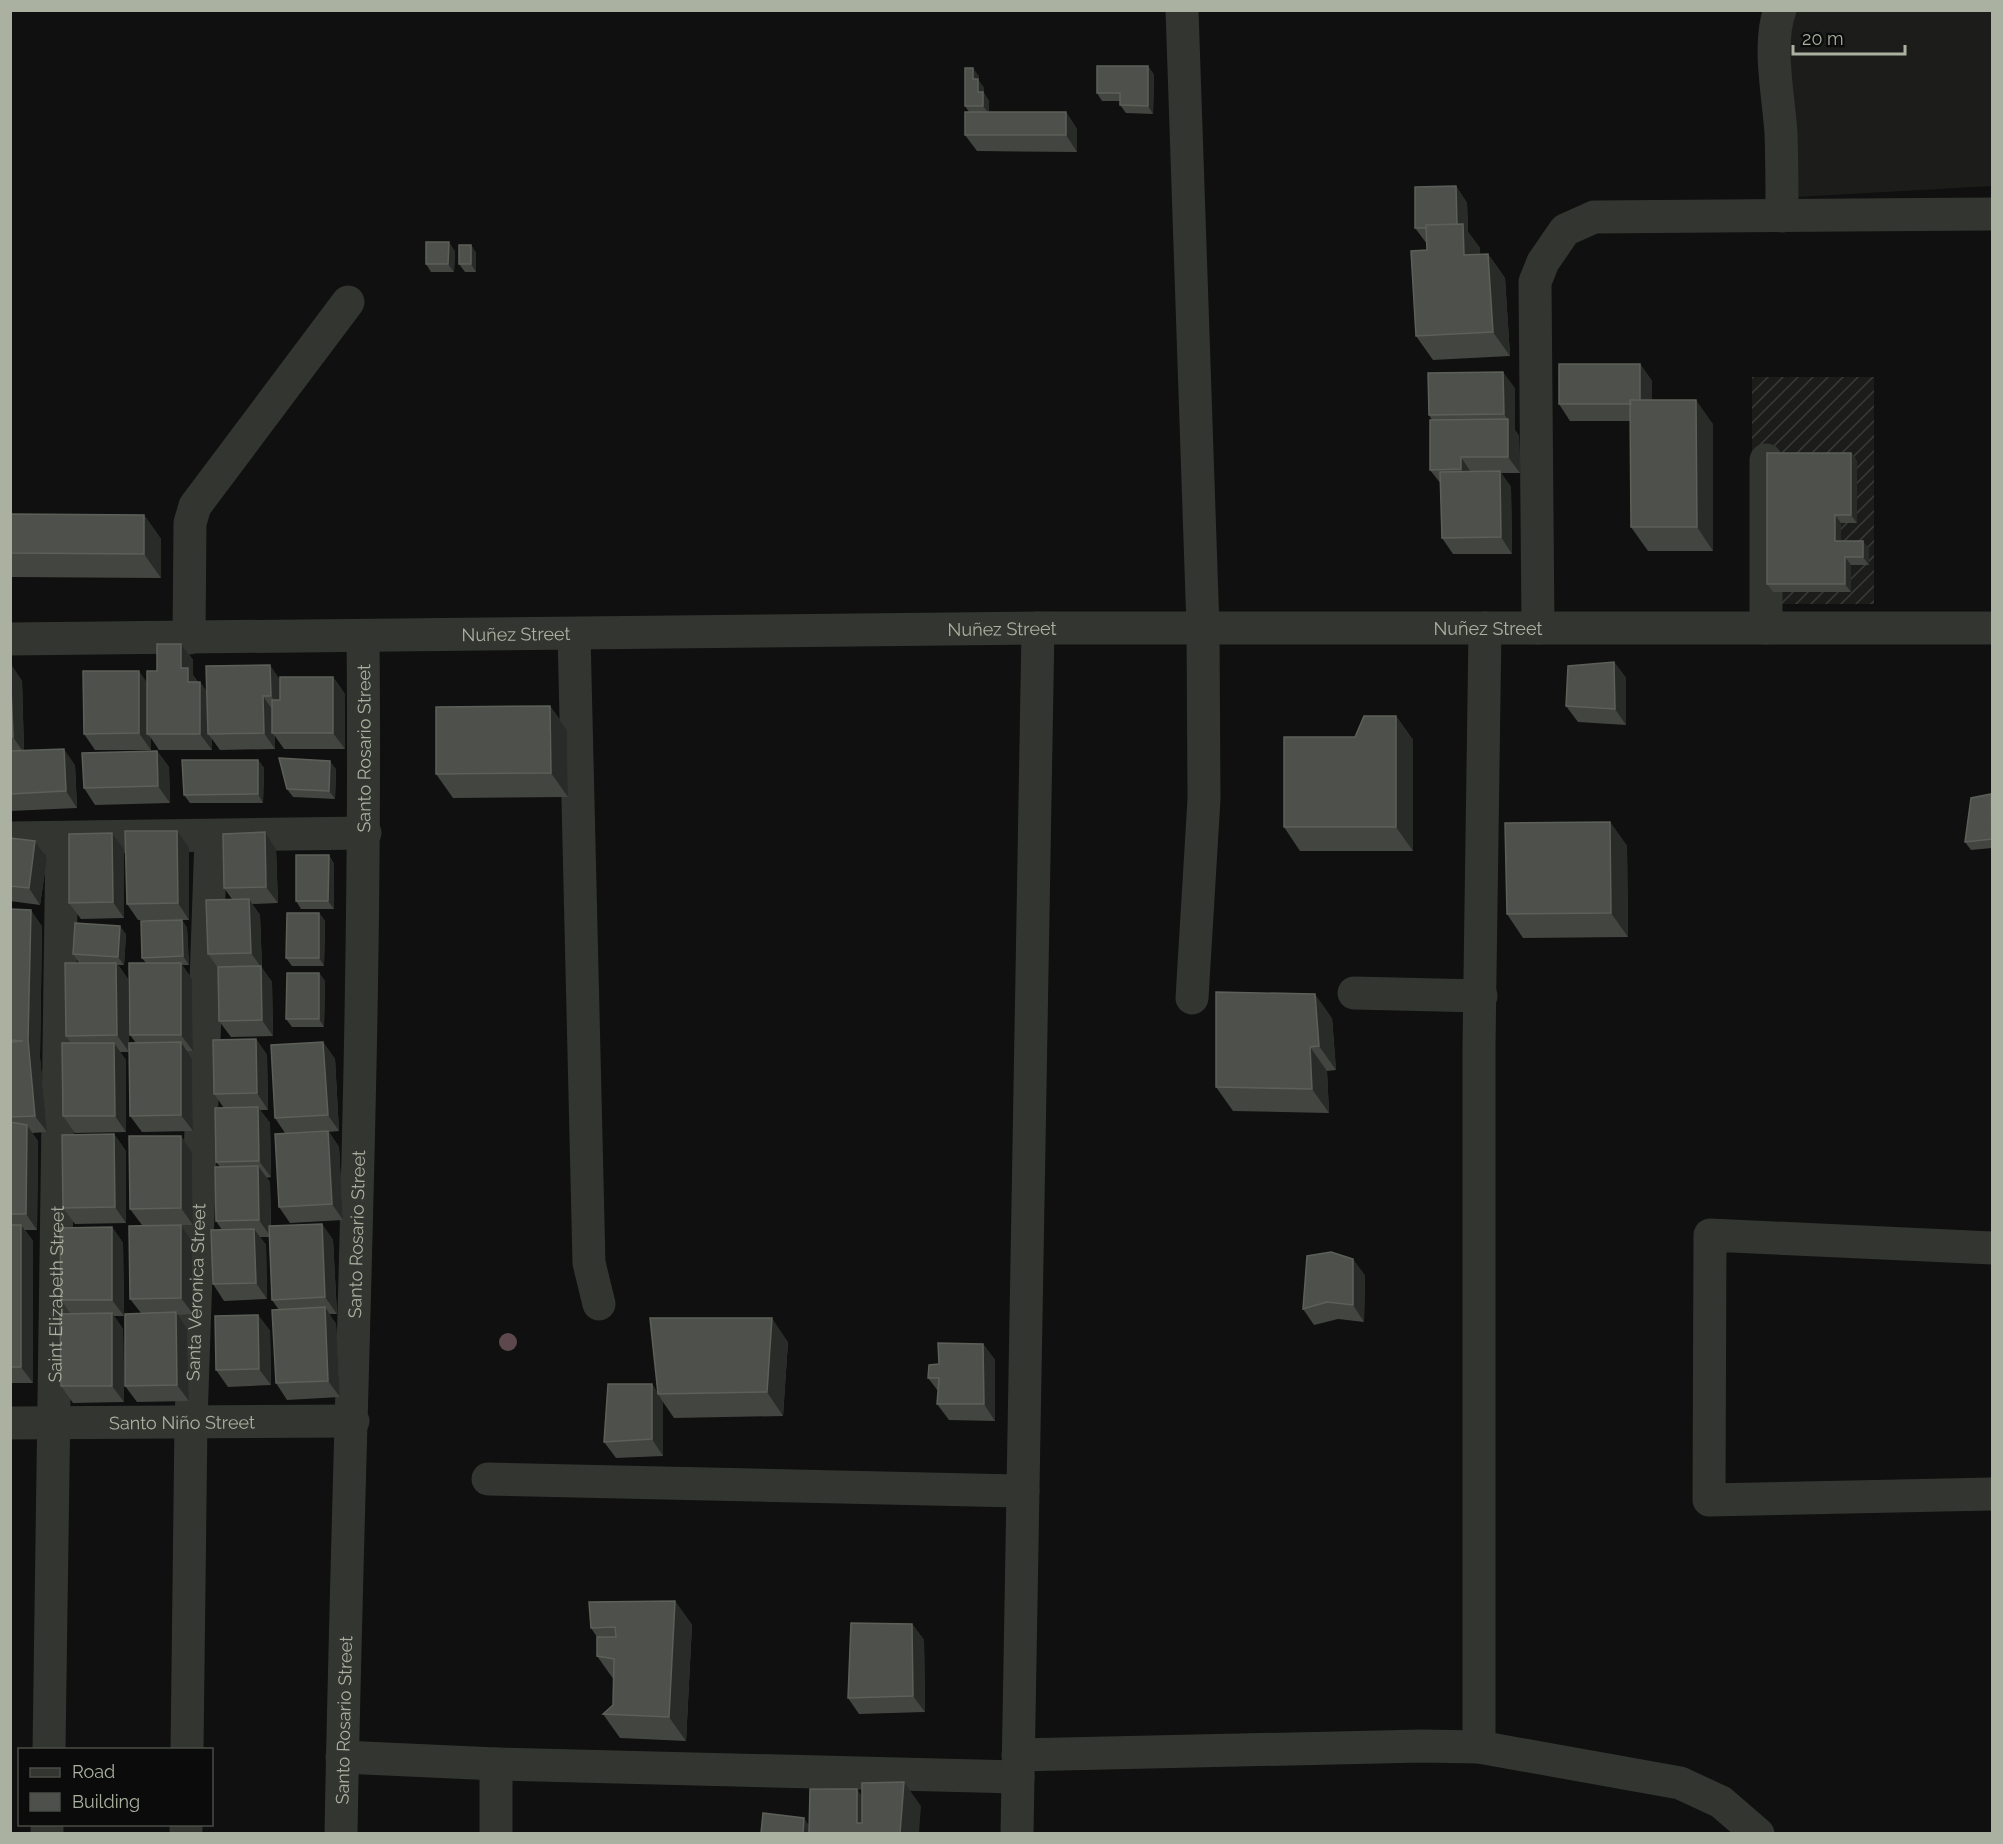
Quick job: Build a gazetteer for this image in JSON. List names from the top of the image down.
{
  "streets": {
    "street": [
      "Nuñez Street",
      "Santo Rosario Street",
      "Santa Veronica Street",
      "Saint Elizabeth Street",
      "Santo Niño Street"
    ]
  },
  "crossings": [
    ["Nuñez Street", "Santo Rosario Street"],
    ["Santo Rosario Street", "Santo Niño Street"],
    ["Santa Veronica Street", "Santo Niño Street"],
    ["Saint Elizabeth Street", "Santo Niño Street"]
  ],
  "legend": ["Road", "Building"],
  "scale_bar": "20 m"
}
